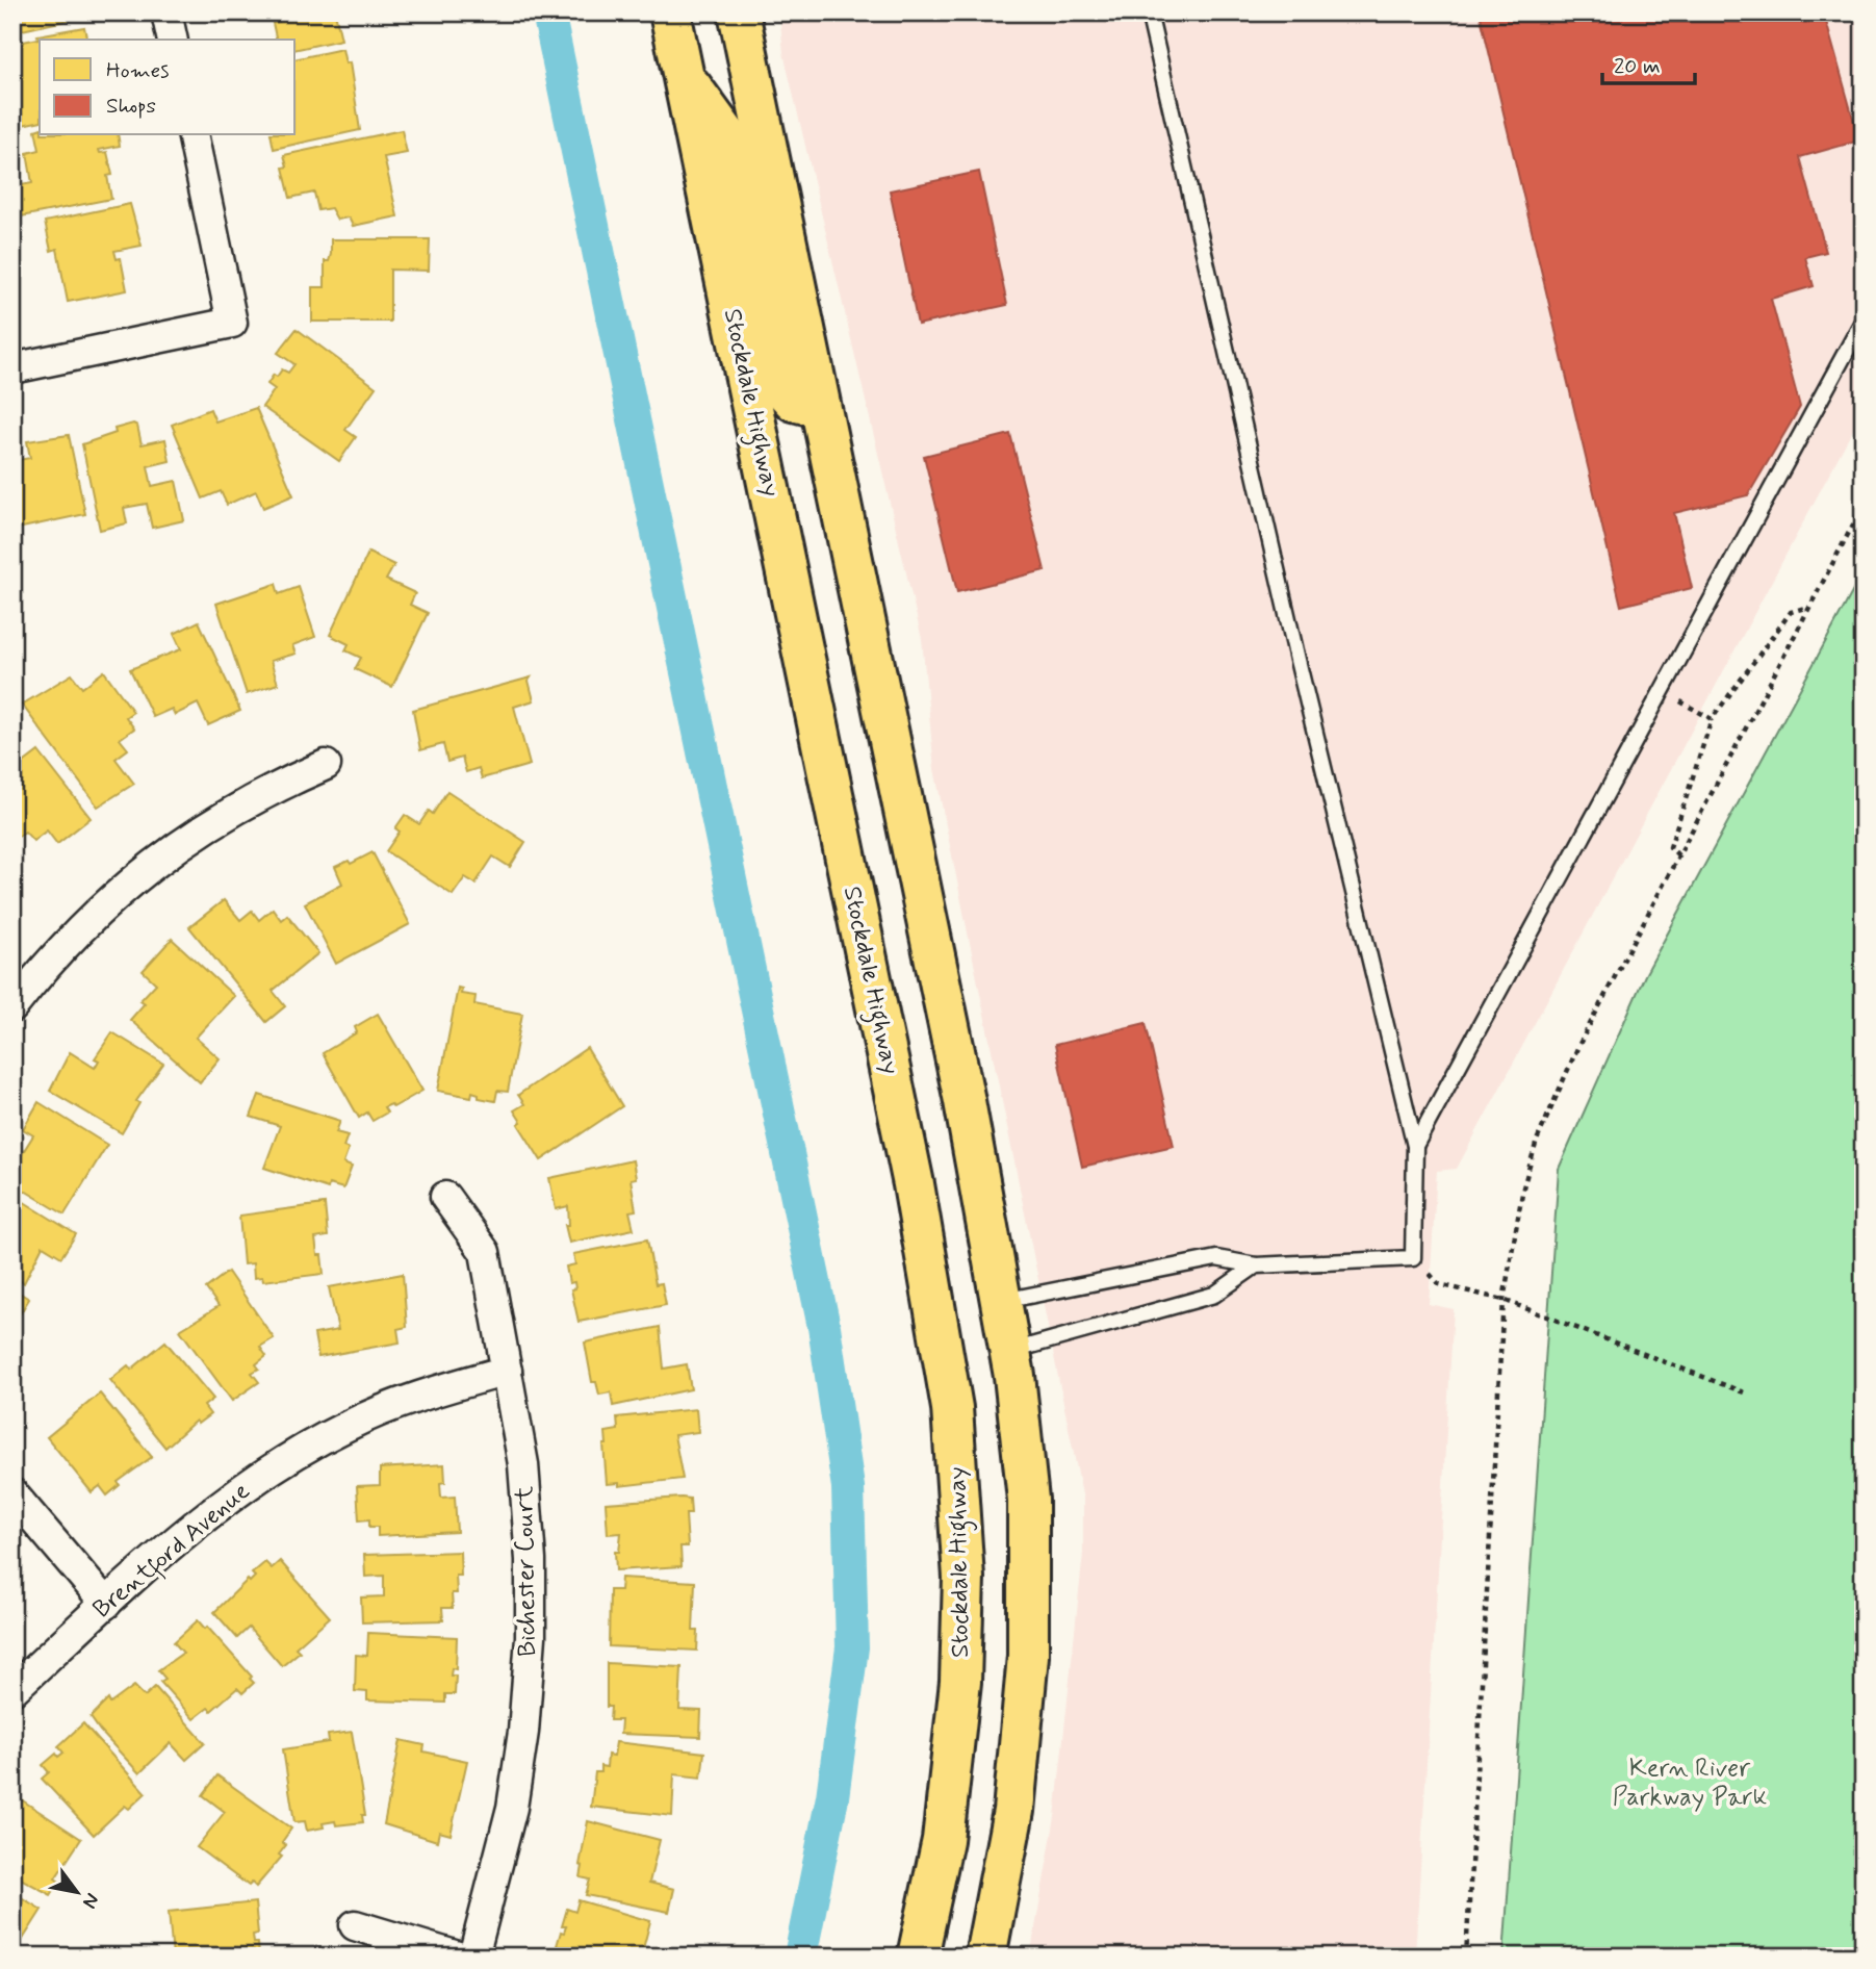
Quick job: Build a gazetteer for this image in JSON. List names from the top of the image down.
{
  "streets": {
    "main road": ["Stockdale Highway"],
    "street": ["Brentford Avenue", "Bichester Court"]
  },
  "crossings": [
    ["Brentford Avenue", "Bichester Court"]
  ],
  "parks": ["Kern River Parkway Park"],
  "legend": ["Homes", "Shops"],
  "scale_bar": "20 m",
  "north": "bottom right"
}
